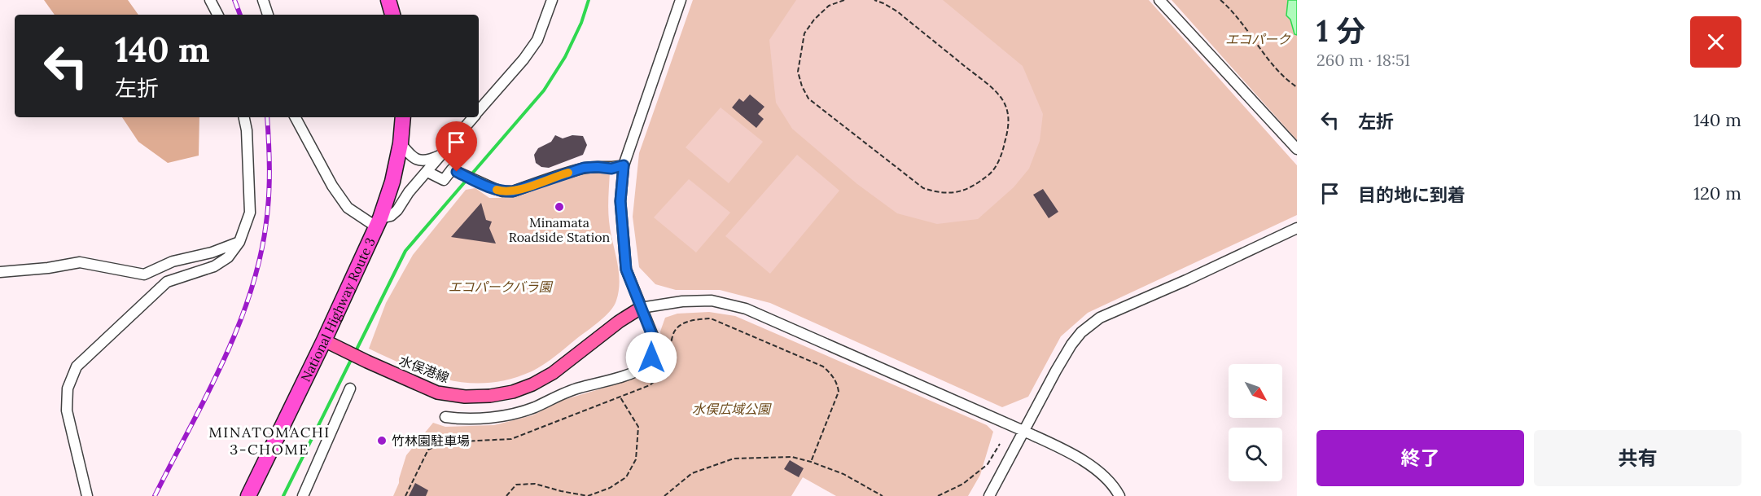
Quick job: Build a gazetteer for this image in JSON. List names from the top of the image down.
{
  "streets": {
    "highway": ["National Highway Route 3"],
    "main road": ["水俣港線"]
  },
  "crossings": [
    ["National Highway Route 3", "水俣港線"]
  ],
  "districts": ["MINATOMACHI 3-CHOME"],
  "parks": ["エコパーク", "エコパークバラ園", "水俣広域公園"],
  "places": ["Minamata Roadside Station", "竹林園駐車場"],
  "north": "bottom right",
  "page": {
    "heading": ["1 分", "260 m · 18:51"],
    "turn": ["140 m", "左折"],
    "list": [
      {
        "name": "左折",
        "value": "140 m"
      },
      {
        "name": "目的地に到着",
        "value": "120 m"
      }
    ],
    "buttons": ["終了", "共有"]
  }
}
